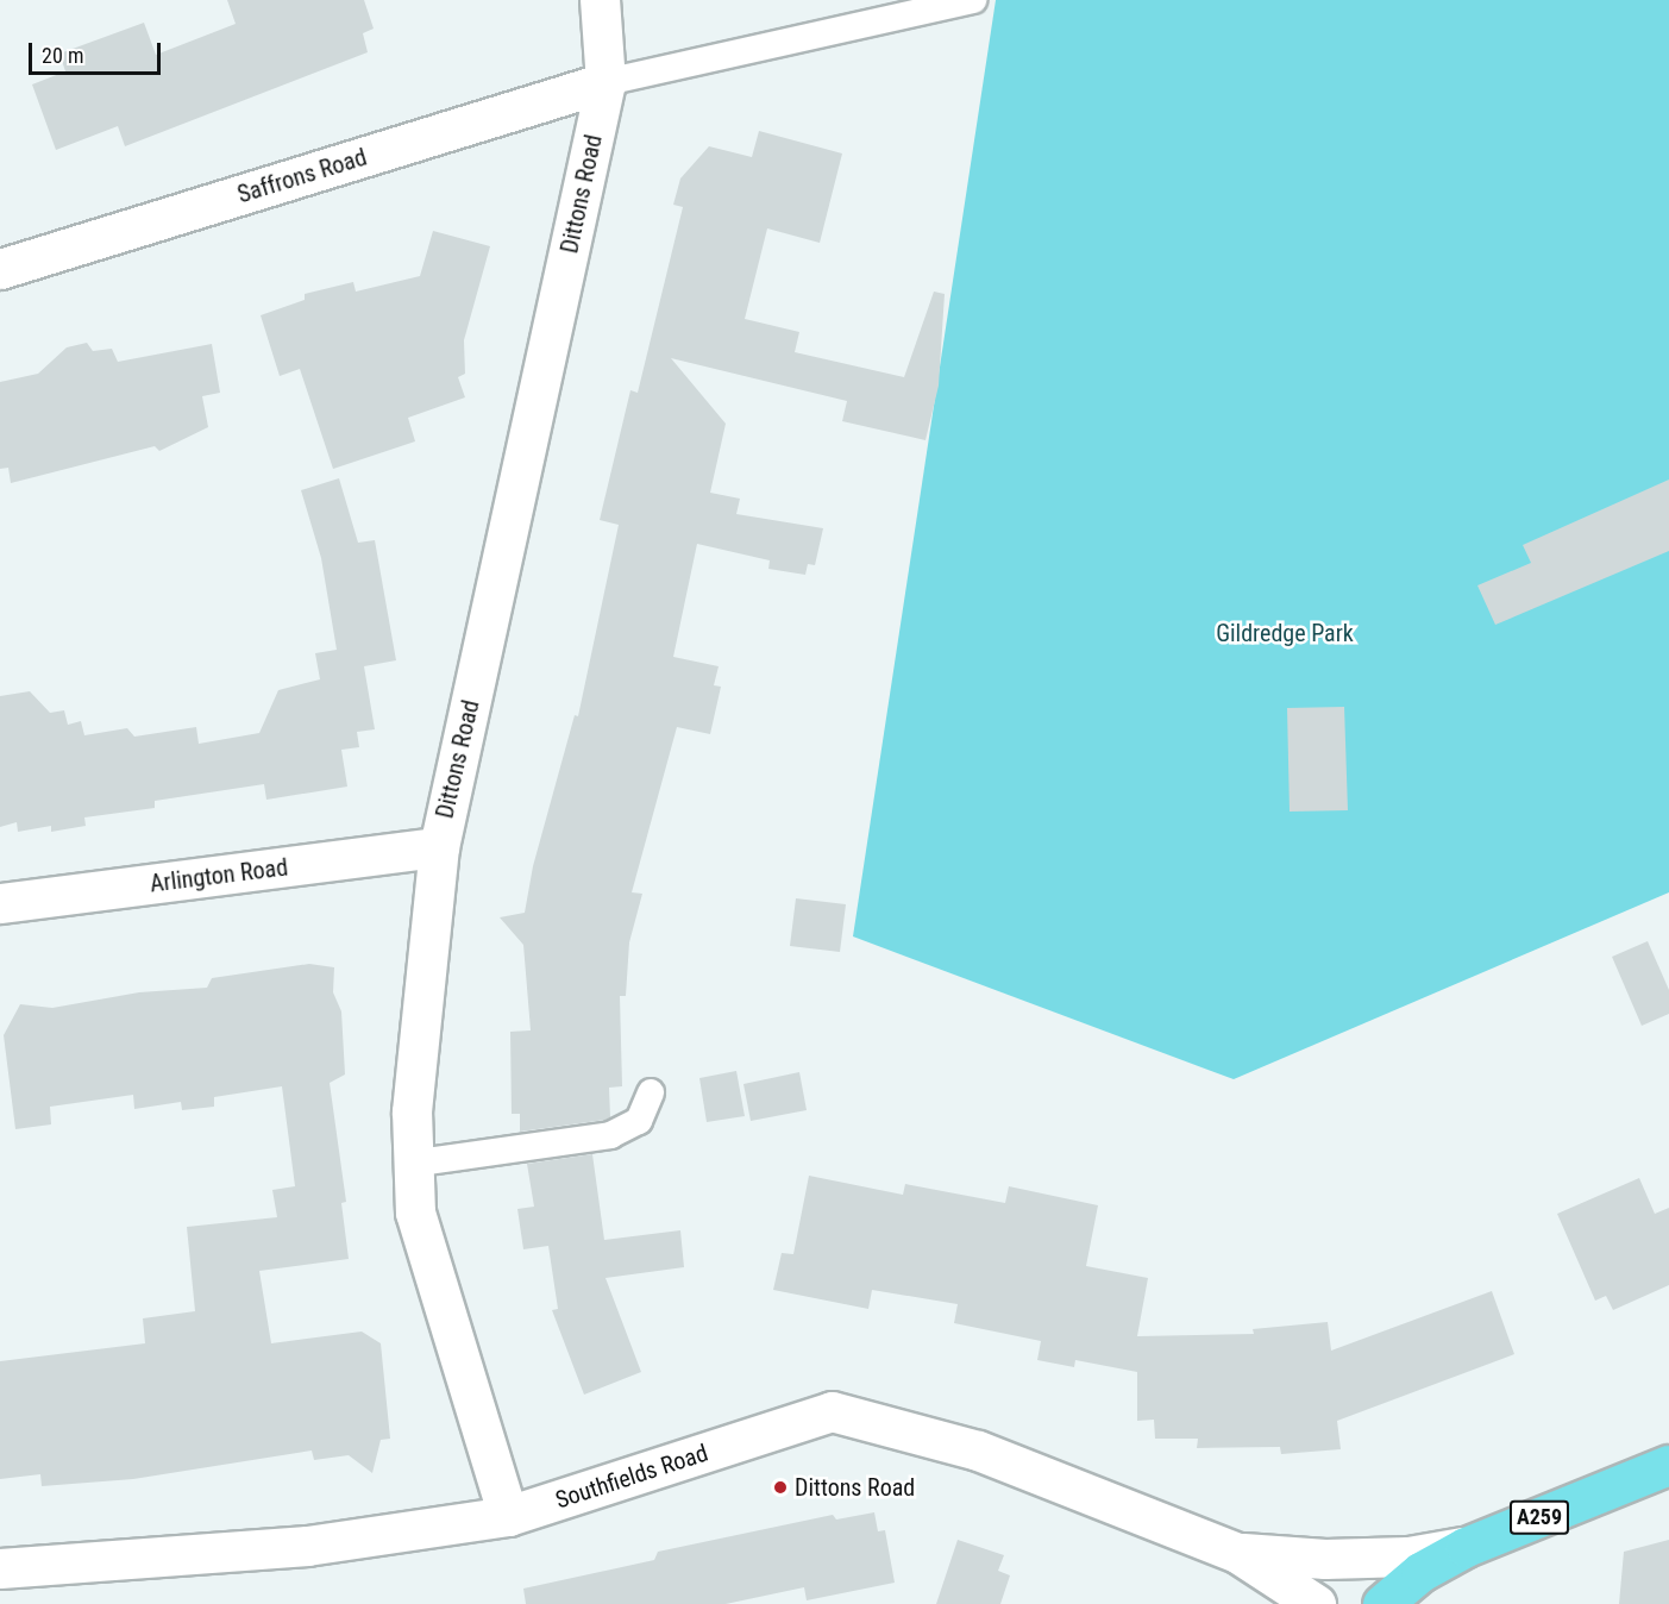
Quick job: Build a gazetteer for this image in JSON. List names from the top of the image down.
{
  "streets": {
    "main road": ["A259"],
    "street": [
      "Saffrons Road",
      "Dittons Road",
      "Arlington Road",
      "Southfields Road"
    ]
  },
  "crossings": [
    ["Saffrons Road", "Dittons Road"],
    ["Dittons Road", "Arlington Road"],
    ["Dittons Road", "Southfields Road"],
    ["Southfields Road", "A259"]
  ],
  "parks": ["Gildredge Park"],
  "places": ["Dittons Road"],
  "scale_bar": "20 m"
}
